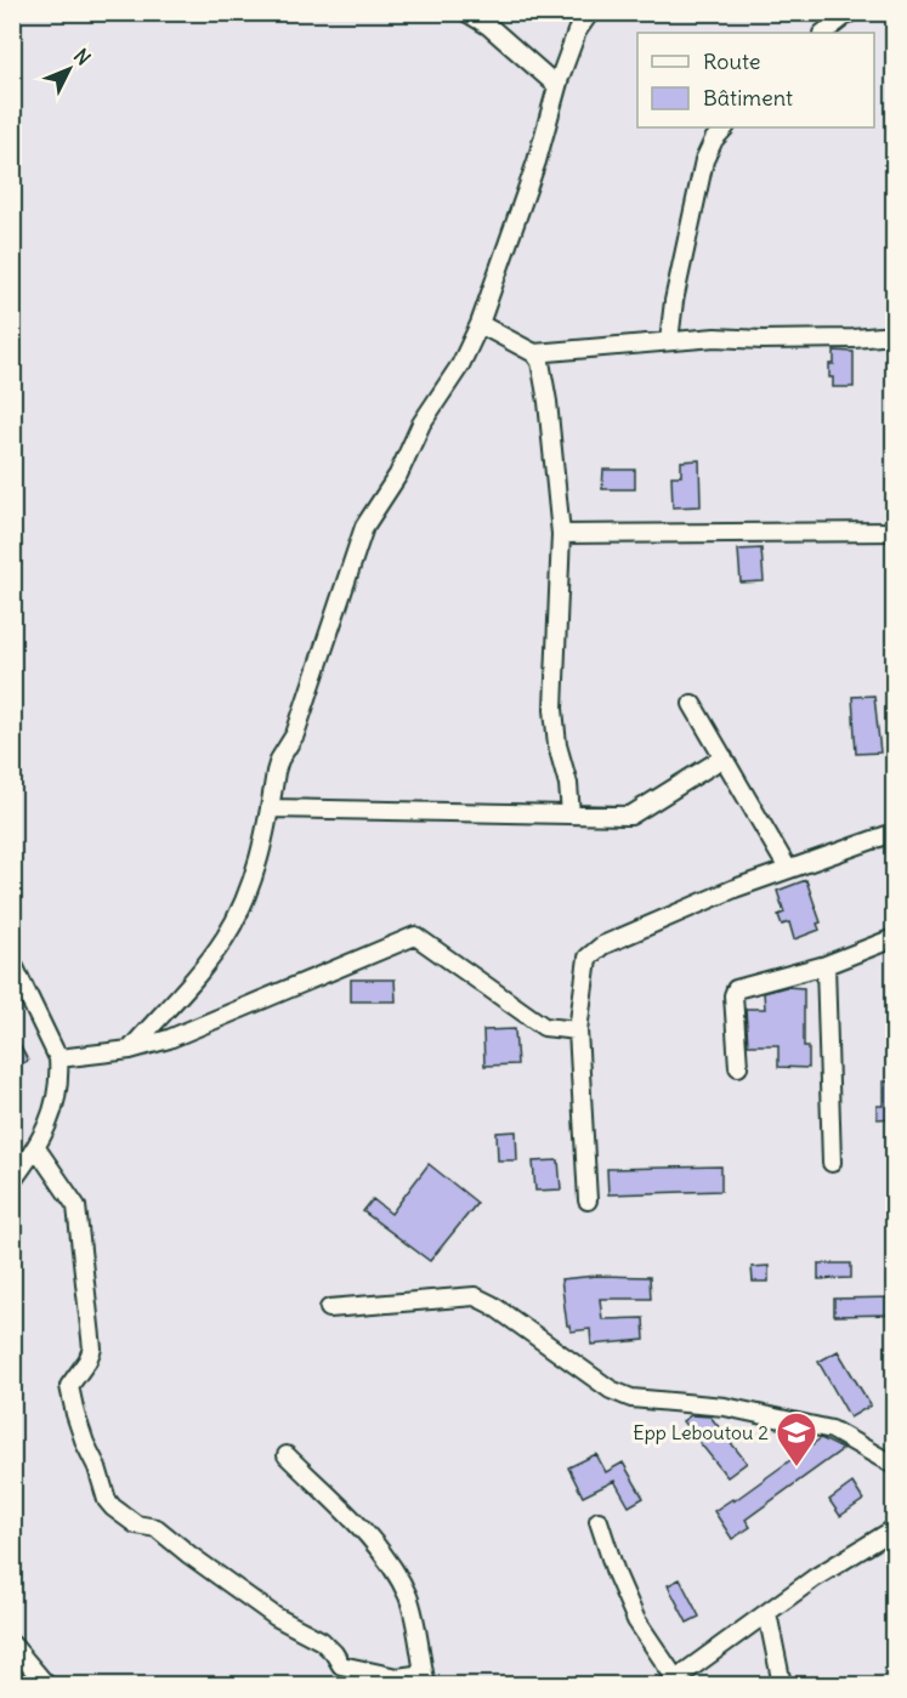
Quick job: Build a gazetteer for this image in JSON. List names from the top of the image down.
{
  "places": {
    "school or university": ["Epp Leboutou 2"]
  },
  "legend": ["Route", "Bâtiment"],
  "north": "top right"
}
